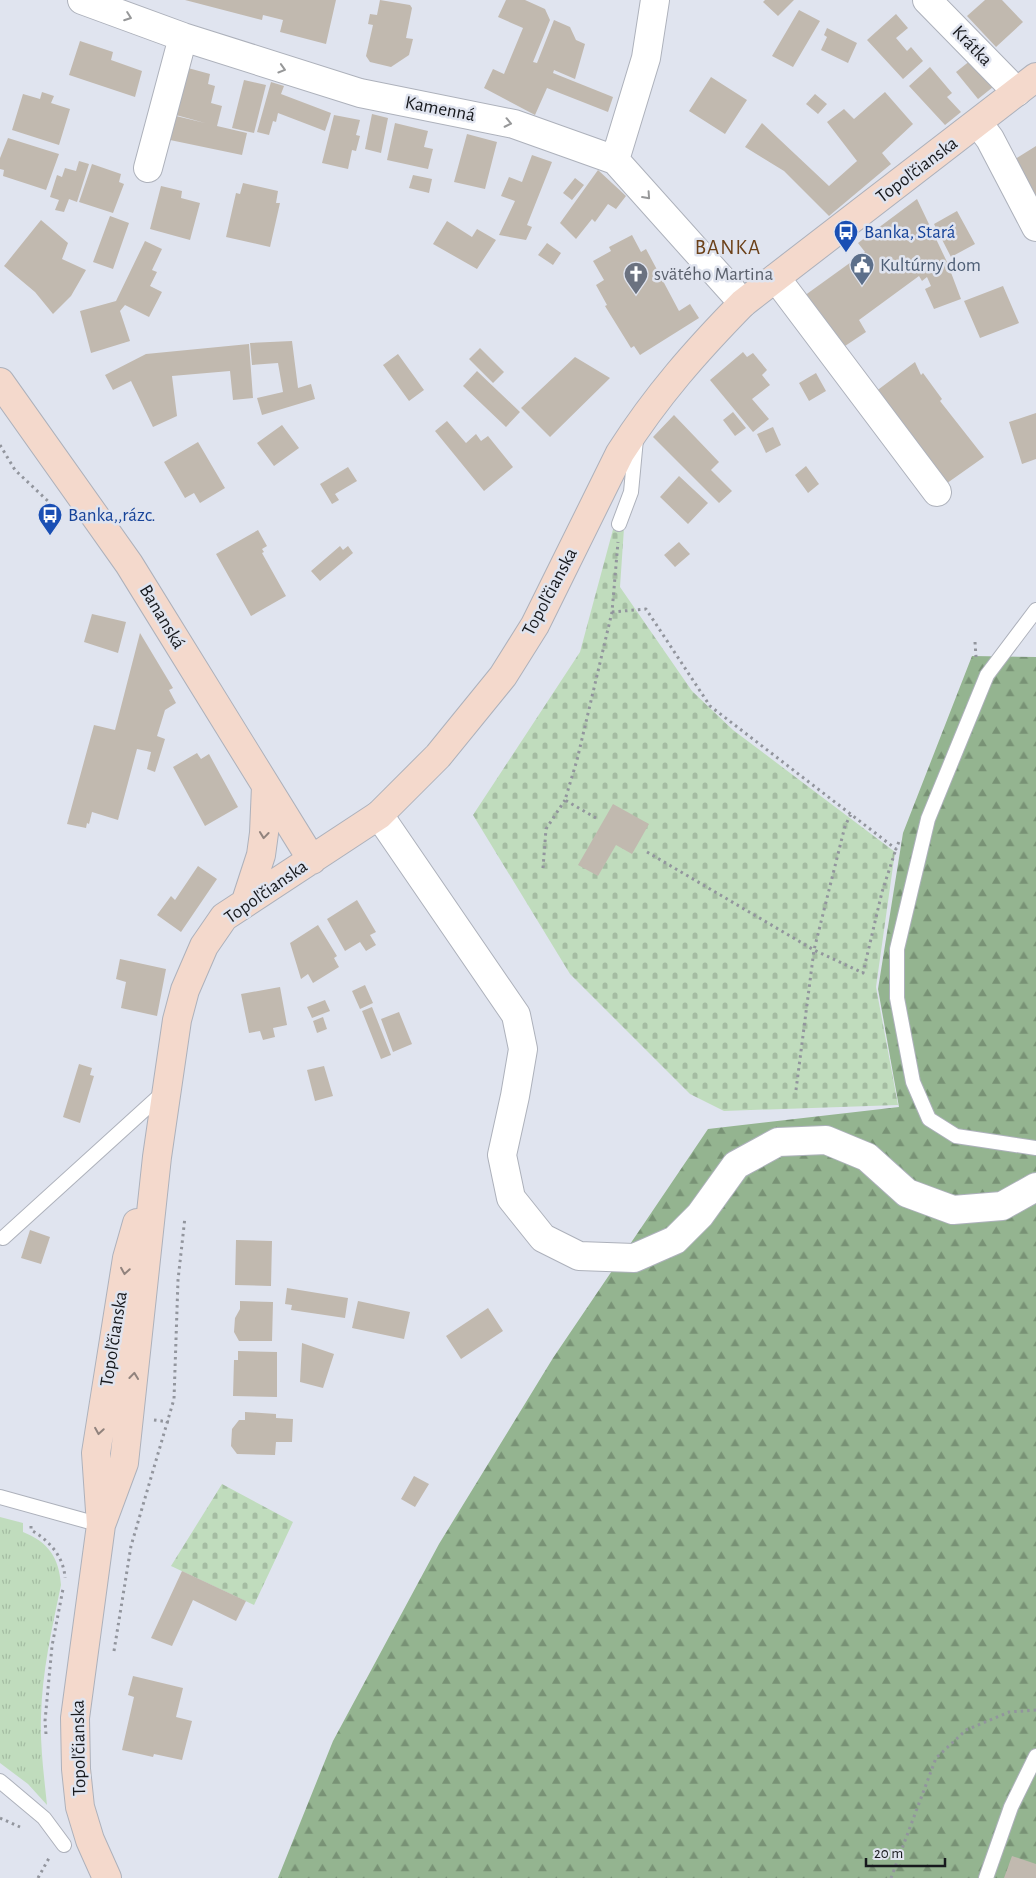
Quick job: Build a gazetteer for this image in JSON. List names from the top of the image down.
{
  "streets": {
    "main road": ["Topoľčianska", "Bananská"],
    "street": ["Krátka", "Kamenná"]
  },
  "crossings": [
    ["Krátka", "Topoľčianska"],
    ["Kamenná", "Topoľčianska"],
    ["Topoľčianska", "Bananská"]
  ],
  "one_way": ["Kamenná"],
  "districts": ["BANKA"],
  "places": {
    "bus stop": ["Banka, Stará", "Banka,,rázc."],
    "public building": ["Kultúrny dom"],
    "church": ["svätého Martina"]
  },
  "scale_bar": "20 m"
}
